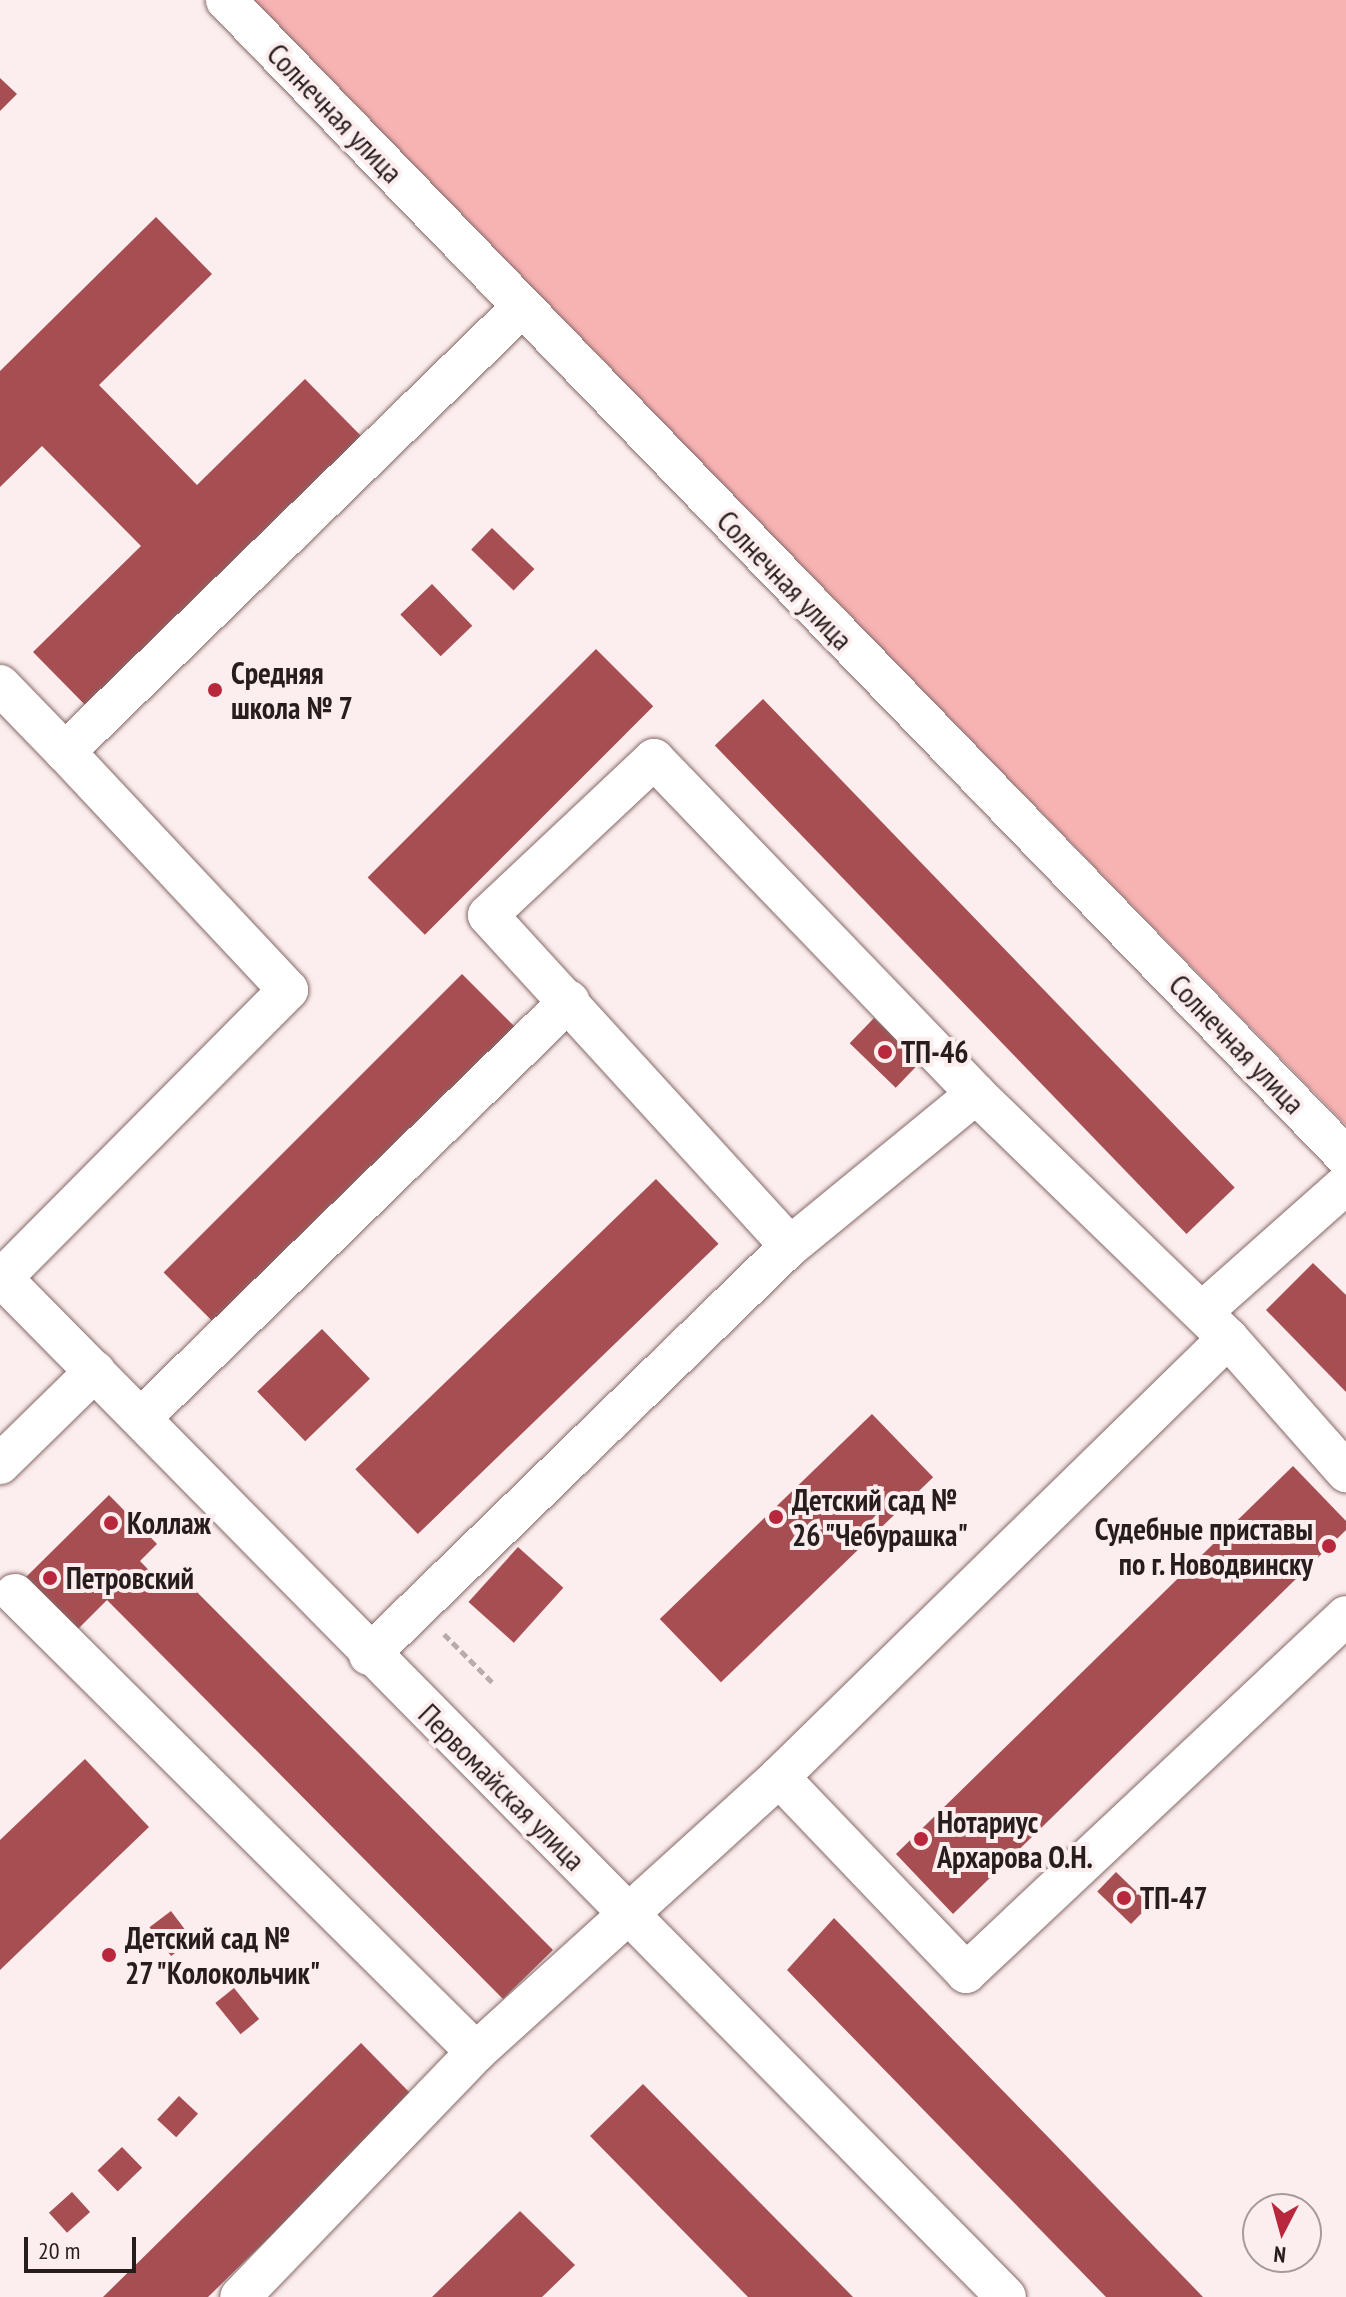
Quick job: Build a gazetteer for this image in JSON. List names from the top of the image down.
{
  "streets": {
    "street": ["Солнечная улица", "Первомайская улица"]
  },
  "places": [
    "Средняя школа № 7",
    "ТП-46",
    "Детский сад № 26 \"Чебурашка\"",
    "Коллаж",
    "Судебные приставы по г. Новодвинску",
    "Петровский",
    "Нотариус Архарова О.Н.",
    "ТП-47",
    "Детский сад № 27 \"Колокольчик\""
  ],
  "scale_bar": "20 m",
  "north": "bottom"
}
